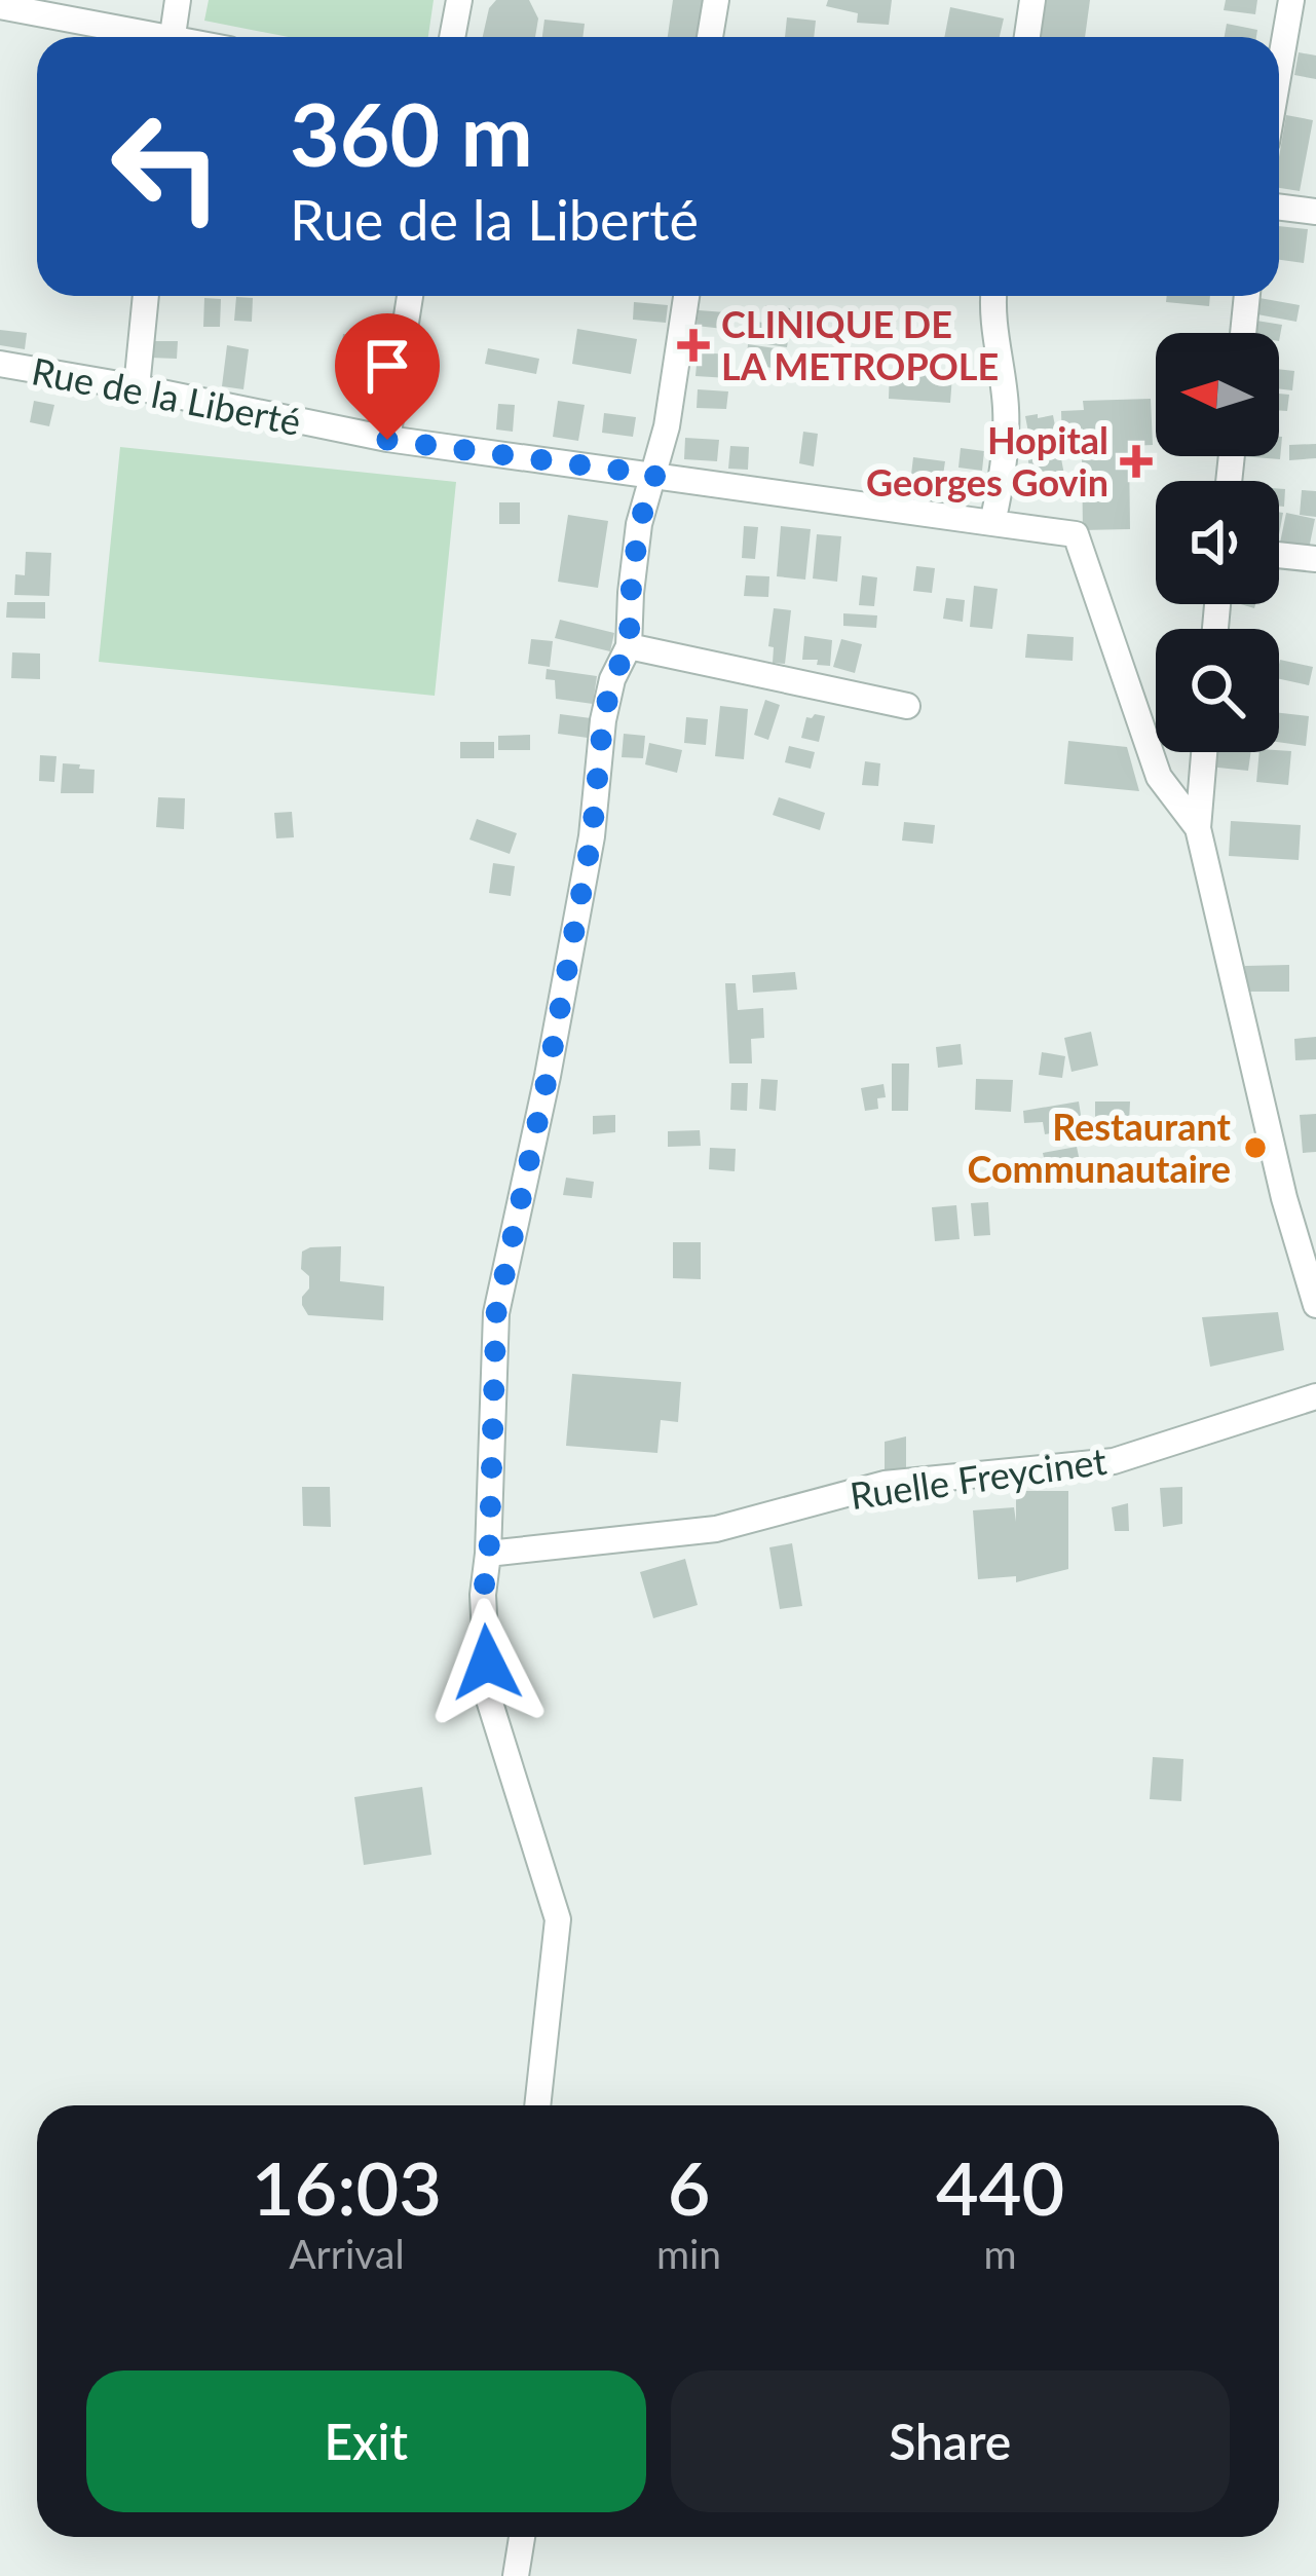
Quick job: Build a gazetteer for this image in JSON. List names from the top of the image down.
{
  "streets": {
    "street": ["Rue de la Liberté", "Ruelle Freycinet"]
  },
  "places": {
    "health": ["CLINIQUE DE LA METROPOLE", "Hopital Georges Govin"],
    "other": ["Restaurant Communautaire"]
  },
  "north": "left",
  "page": {
    "turn": ["360 m", "Rue de la Liberté"],
    "eta": [
      "16:03",
      "Arrival",
      "6",
      "min",
      "440",
      "m"
    ],
    "buttons": ["Exit", "Share"]
  }
}
